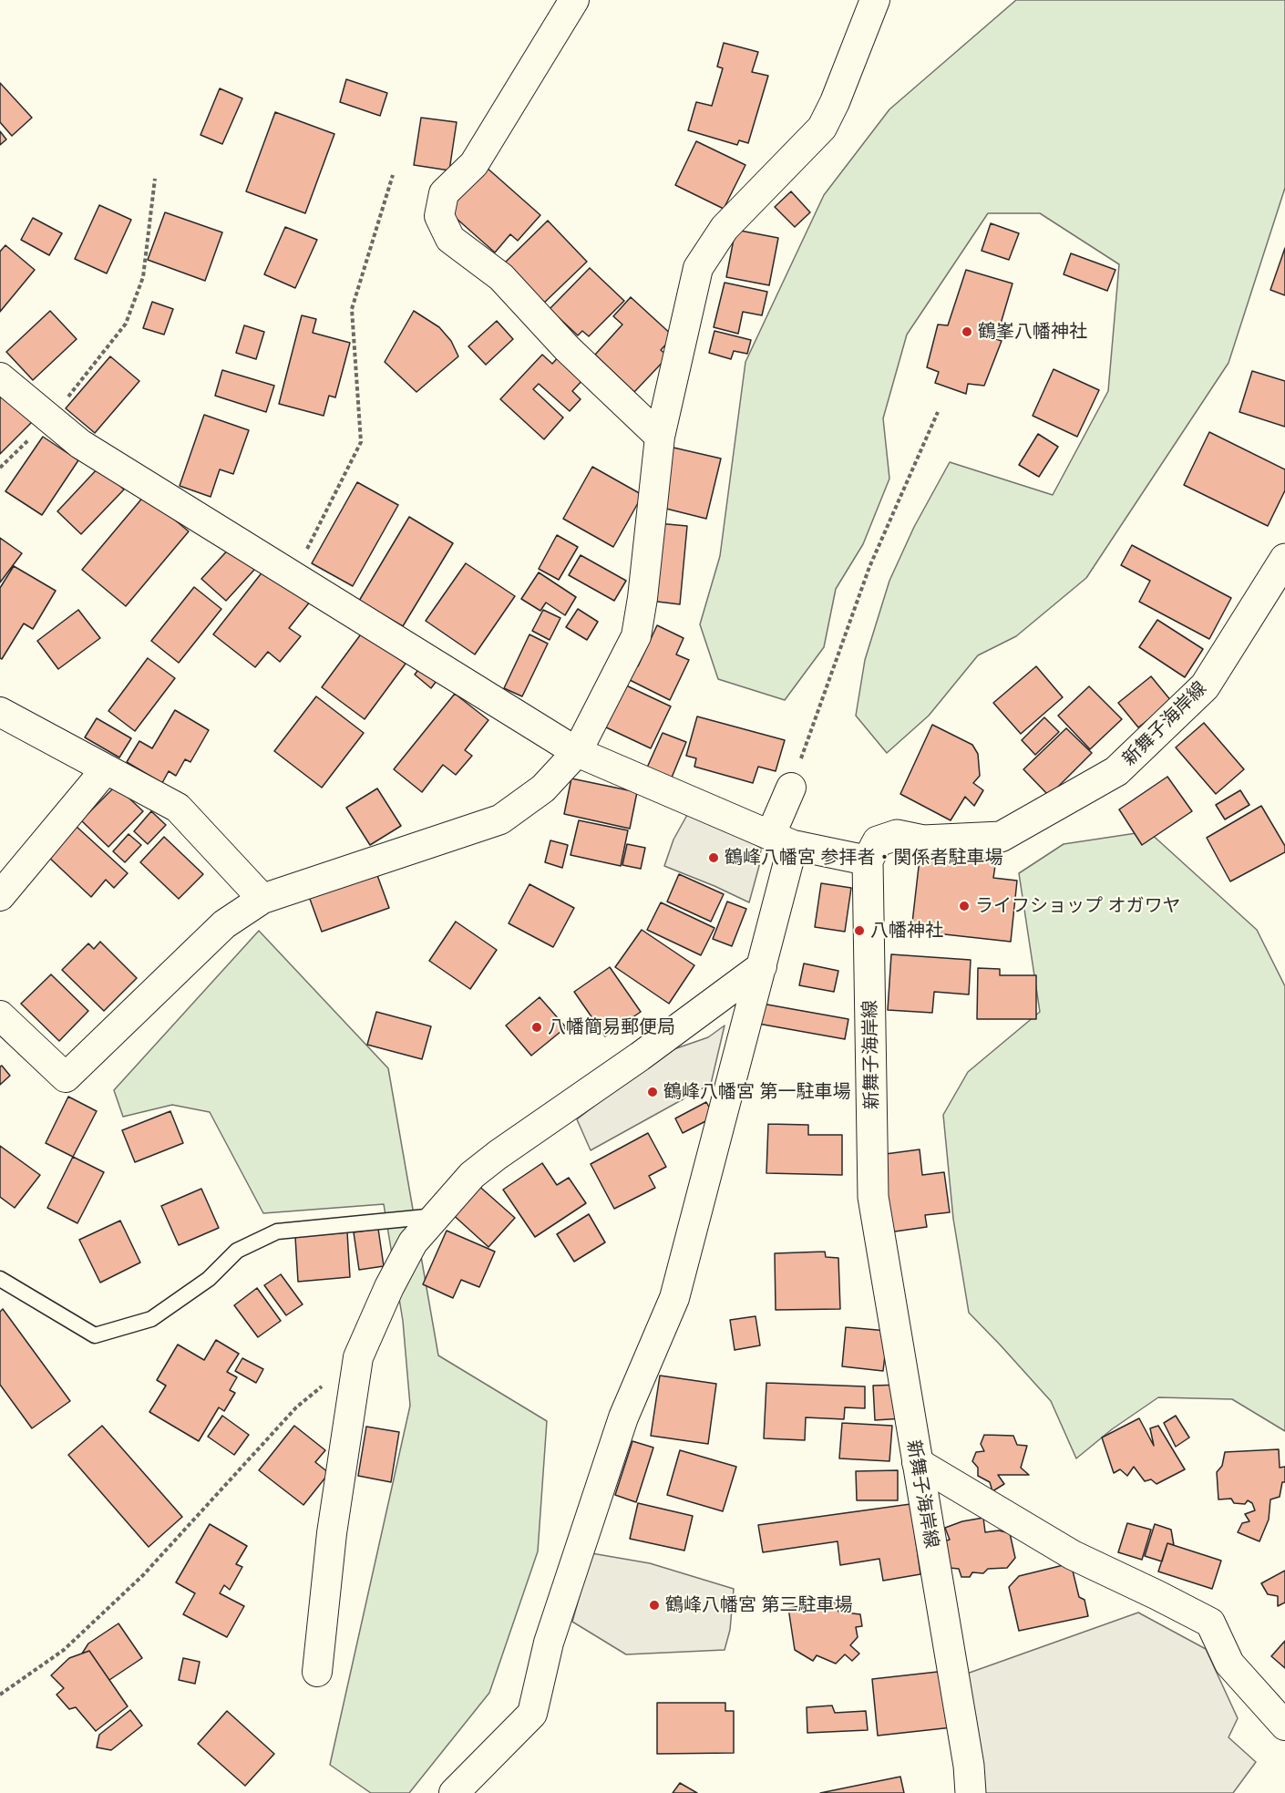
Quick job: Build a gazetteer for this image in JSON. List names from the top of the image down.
{
  "streets": {
    "main road": ["新舞子海岸線"]
  },
  "places": [
    "鶴峯八幡神社",
    "鶴峰八幡宮 参拝者・関係者駐車場",
    "ライフショップ オガワヤ",
    "八幡神社",
    "八幡簡易郵便局",
    "鶴峰八幡宮 第一駐車場",
    "鶴峰八幡宮 第三駐車場"
  ]
}
